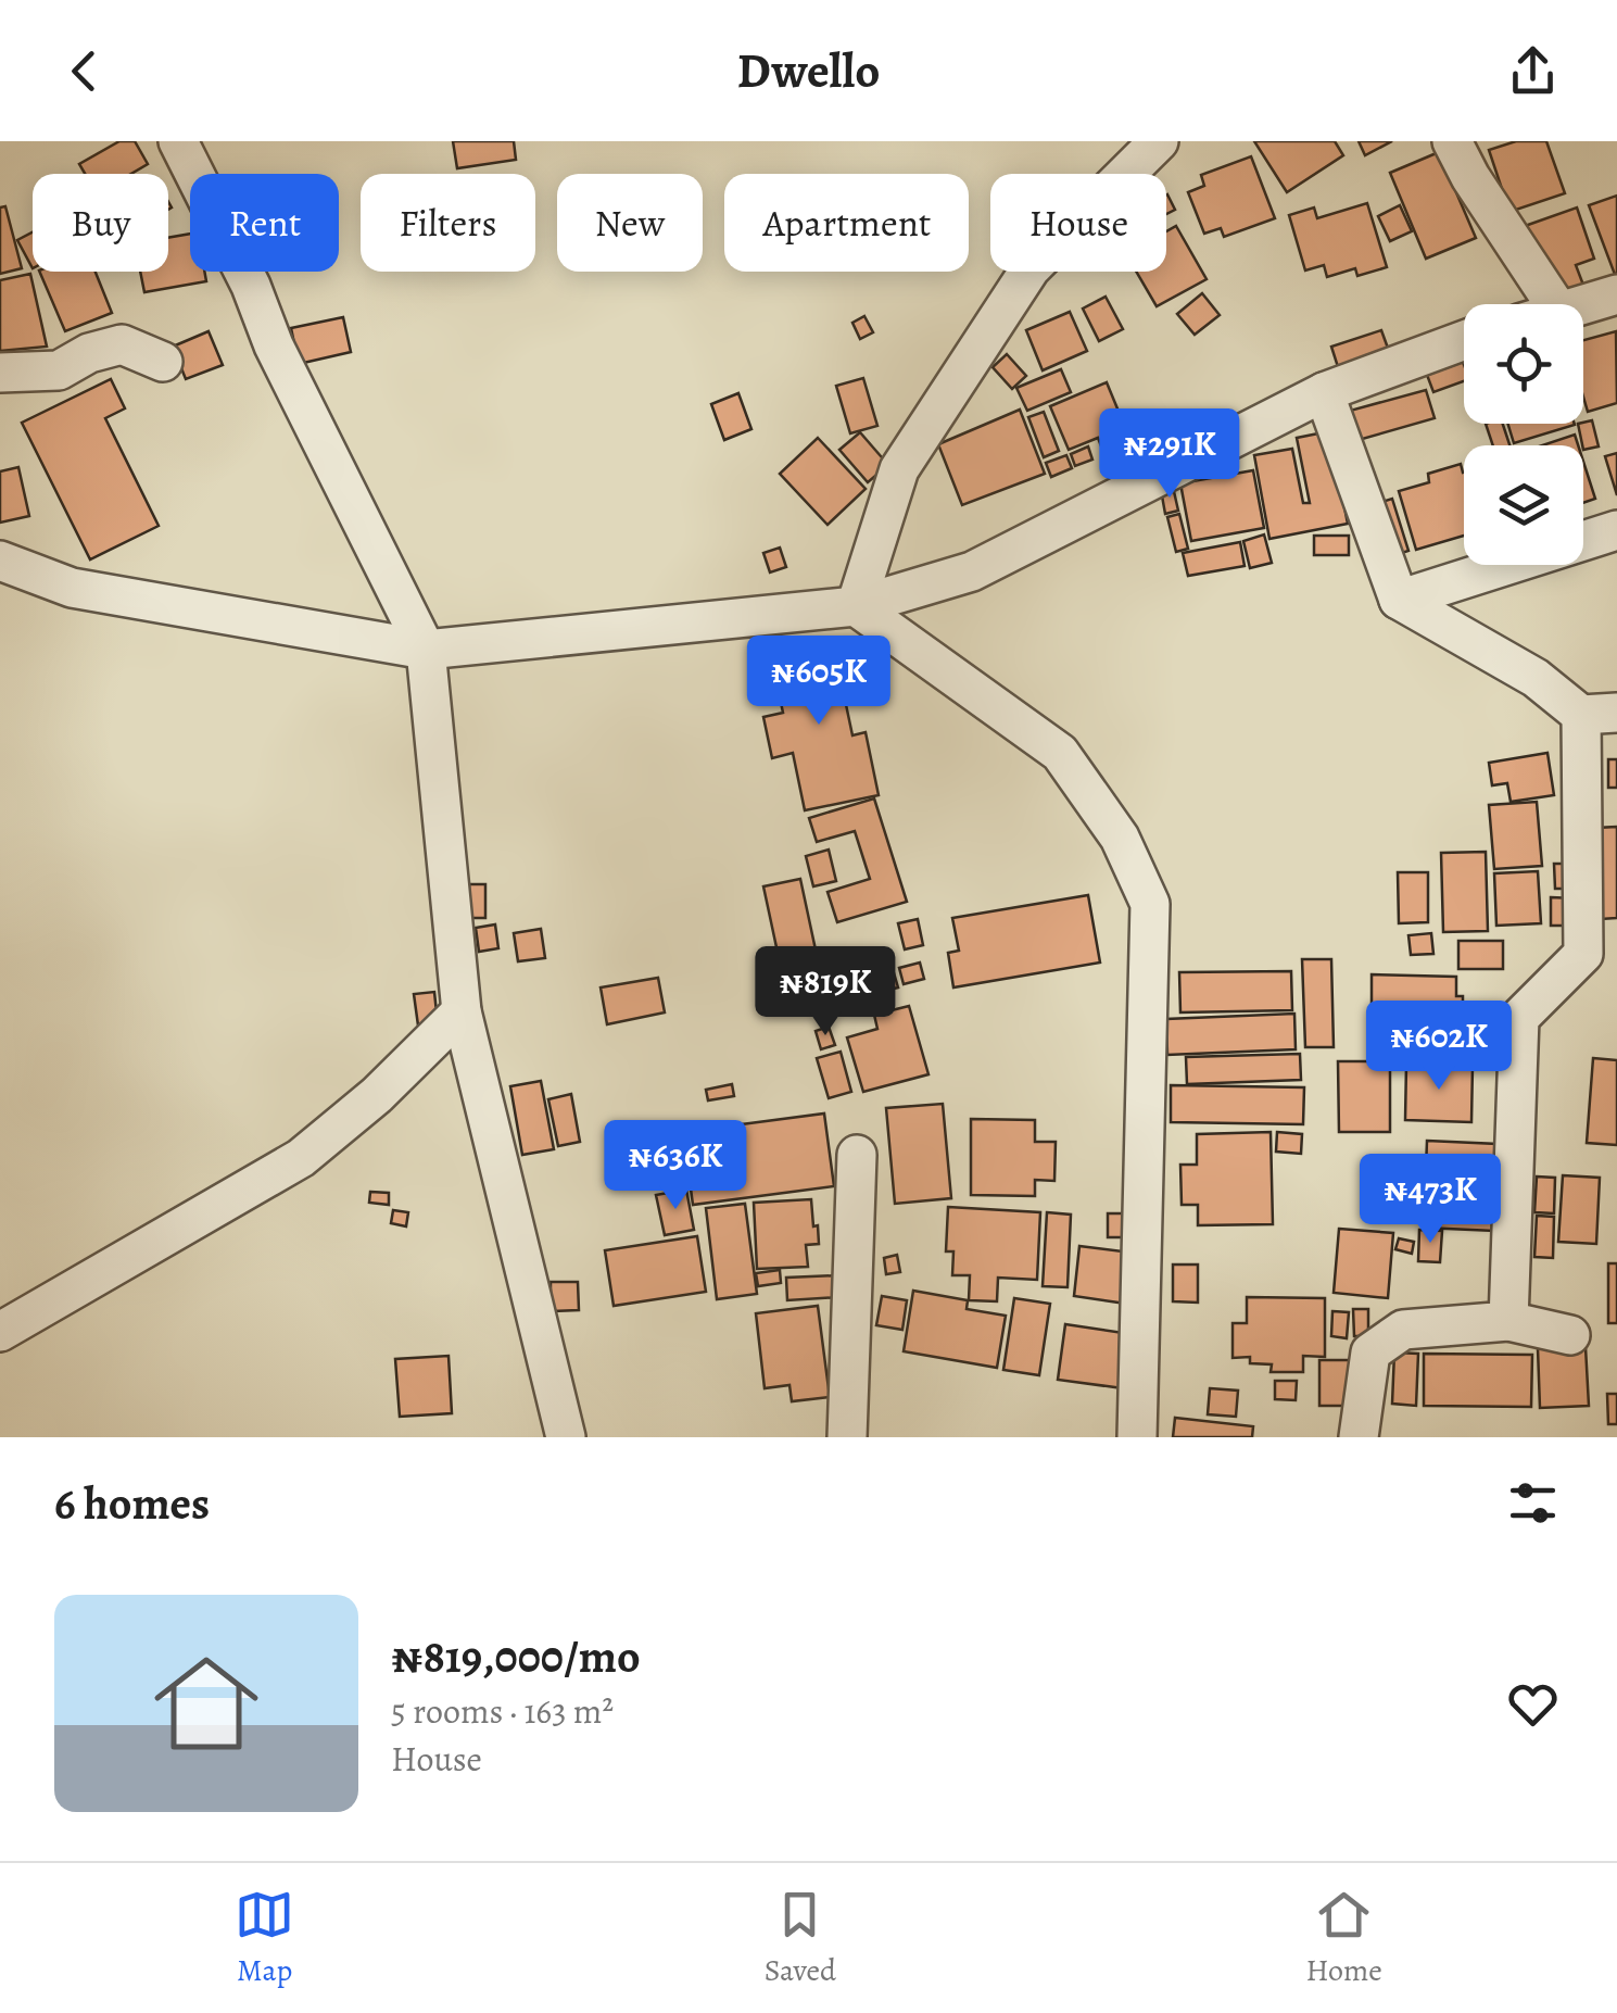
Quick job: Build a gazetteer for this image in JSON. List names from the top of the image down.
{
  "page": {
    "header": "Dwello",
    "chip": [
      "Buy",
      "Rent",
      "Filters",
      "New",
      "Apartment",
      "House"
    ],
    "price": [
      "₦291K",
      "₦605K",
      "₦819K",
      "₦602K",
      "₦636K",
      "₦473K"
    ],
    "heading": "6 homes",
    "list": [
      {
        "name": "₦819,000/mo",
        "note": "5 rooms · 163 m² · House"
      }
    ],
    "tabs": ["Map", "Saved", "Home"]
  }
}
